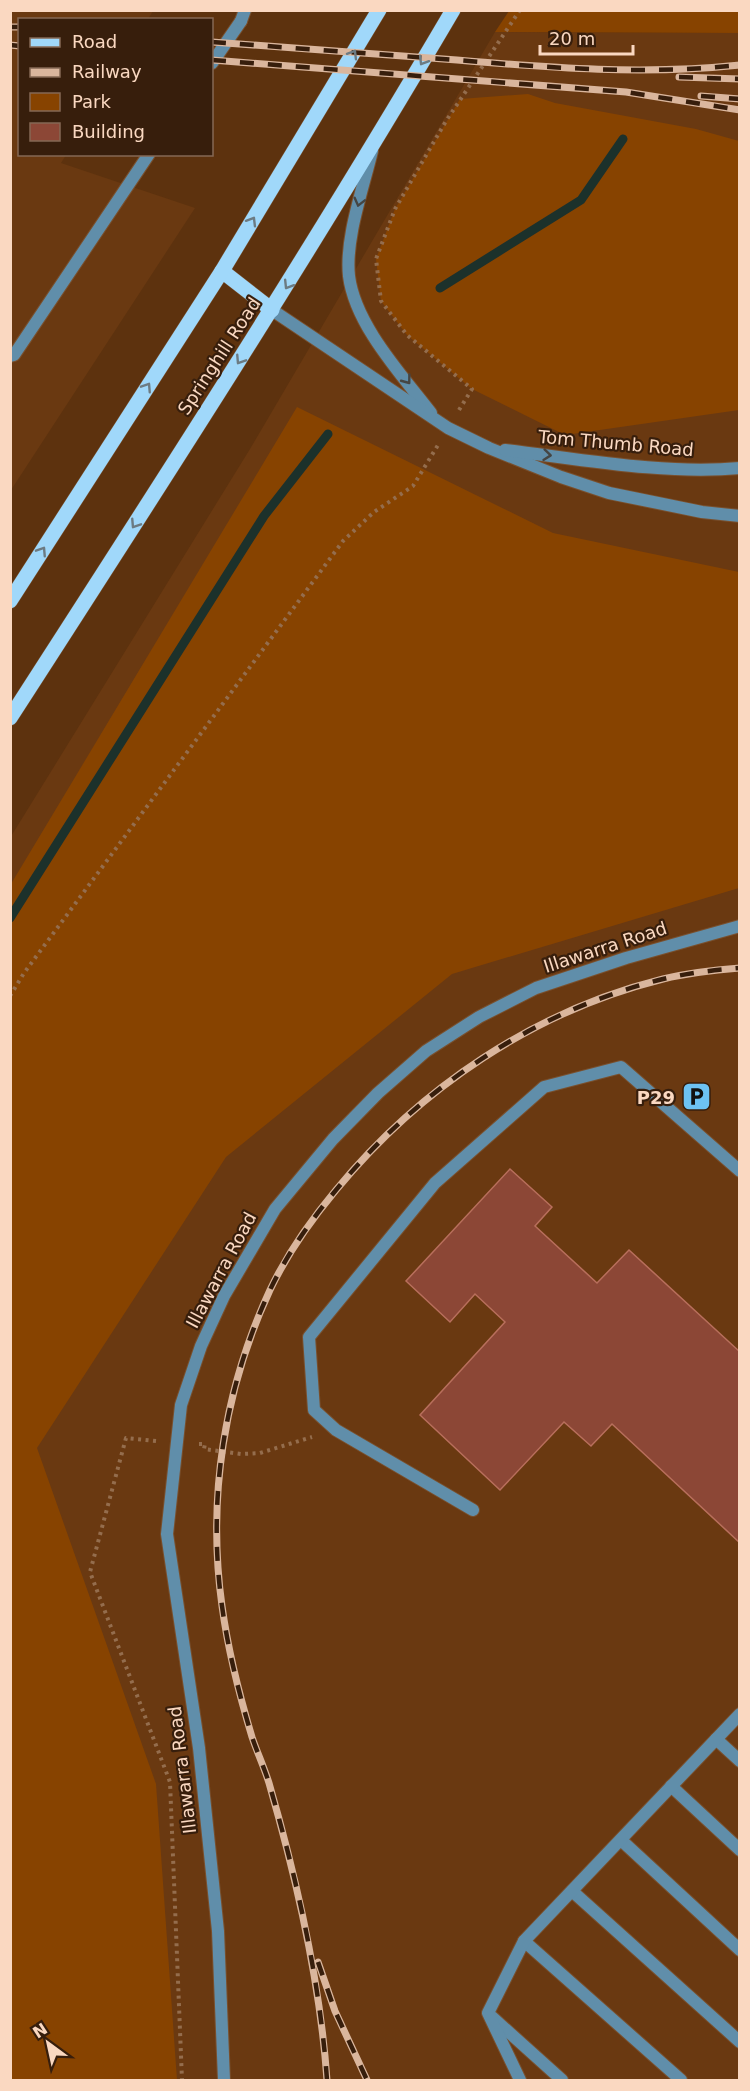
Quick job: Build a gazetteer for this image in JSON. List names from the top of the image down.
{
  "streets": {
    "main road": ["Springhill Road"],
    "street": ["Tom Thumb Road", "Illawarra Road"]
  },
  "crossings": [
    ["Springhill Road", "Tom Thumb Road"]
  ],
  "places": {
    "parking": ["P29"]
  },
  "legend": [
    "Road",
    "Railway",
    "Park",
    "Building"
  ],
  "scale_bar": "20 m",
  "north": "top left"
}
